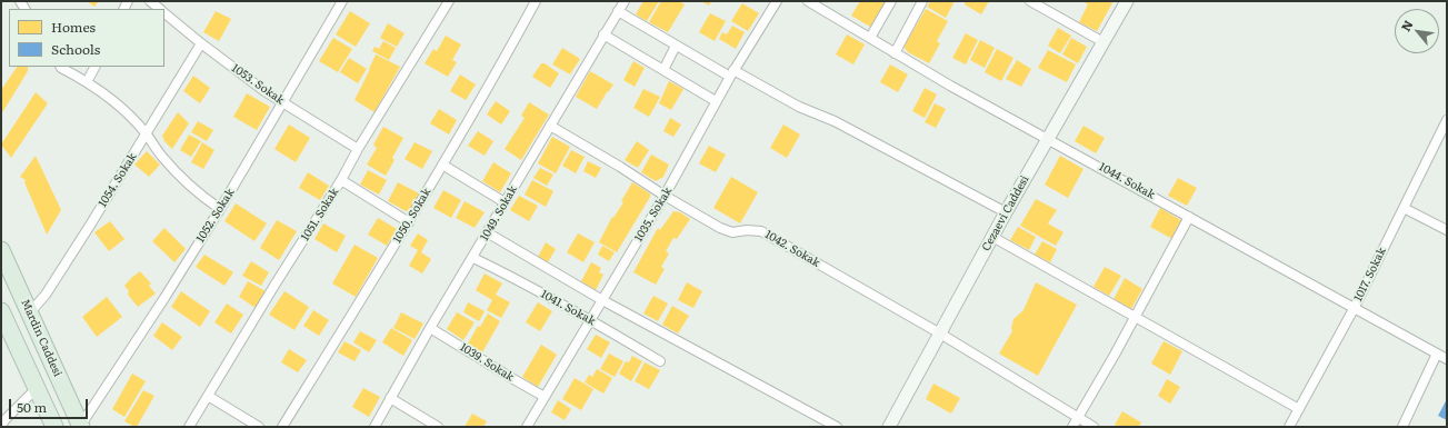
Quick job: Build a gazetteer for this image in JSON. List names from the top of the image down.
{
  "streets": {
    "highway": ["Mardin Caddesi"],
    "street": [
      "1053. Sokak",
      "1054. Sokak",
      "1044. Sokak",
      "1049. Sokak",
      "Cezaevi Caddesi",
      "1051. Sokak",
      "1035. Sokak",
      "1052. Sokak",
      "1050. Sokak",
      "1042. Sokak",
      "1017. Sokak",
      "1041. Sokak",
      "1039. Sokak"
    ]
  },
  "crossings": [
    ["1053. Sokak", "1054. Sokak"],
    ["1053. Sokak", "1051. Sokak"],
    ["1053. Sokak", "1052. Sokak"],
    ["1054. Sokak", "Mardin Caddesi"],
    ["1044. Sokak", "Cezaevi Caddesi"],
    ["1044. Sokak", "1017. Sokak"],
    ["1049. Sokak", "1042. Sokak"],
    ["1049. Sokak", "1041. Sokak"],
    ["1049. Sokak", "1039. Sokak"],
    ["Cezaevi Caddesi", "1042. Sokak"],
    ["1035. Sokak", "1042. Sokak"],
    ["1035. Sokak", "1041. Sokak"],
    ["1035. Sokak", "1039. Sokak"],
    ["1052. Sokak", "Mardin Caddesi"]
  ],
  "legend": ["Homes", "Schools"],
  "scale_bar": "50 m",
  "north": "top left"
}
